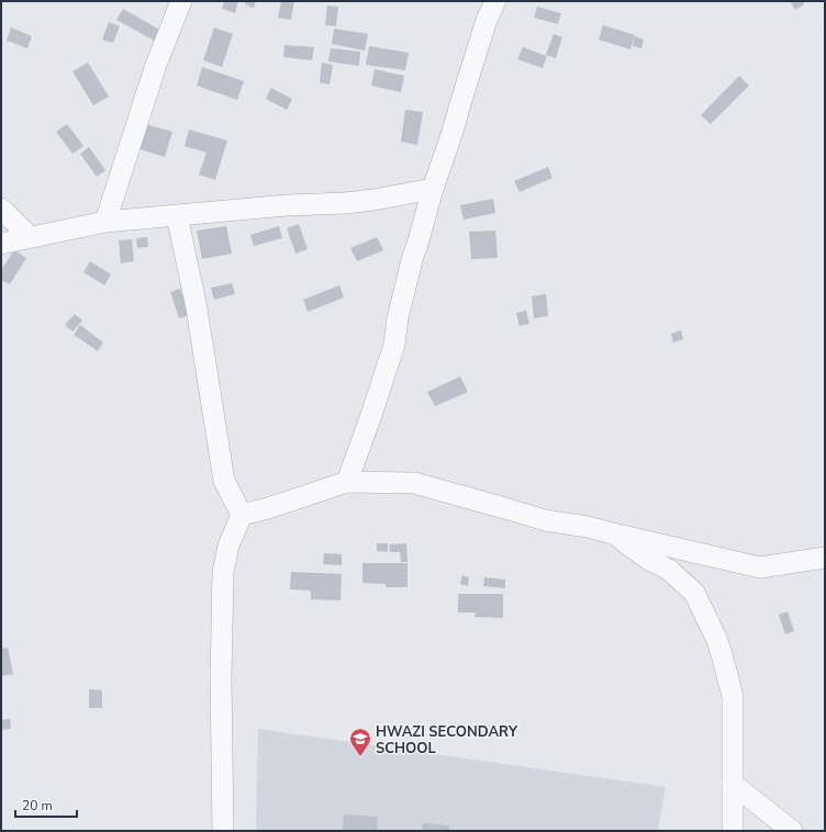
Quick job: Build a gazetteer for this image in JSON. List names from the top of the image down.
{
  "places": {
    "school or university": ["HWAZI SECONDARY SCHOOL"]
  },
  "scale_bar": "20 m"
}
